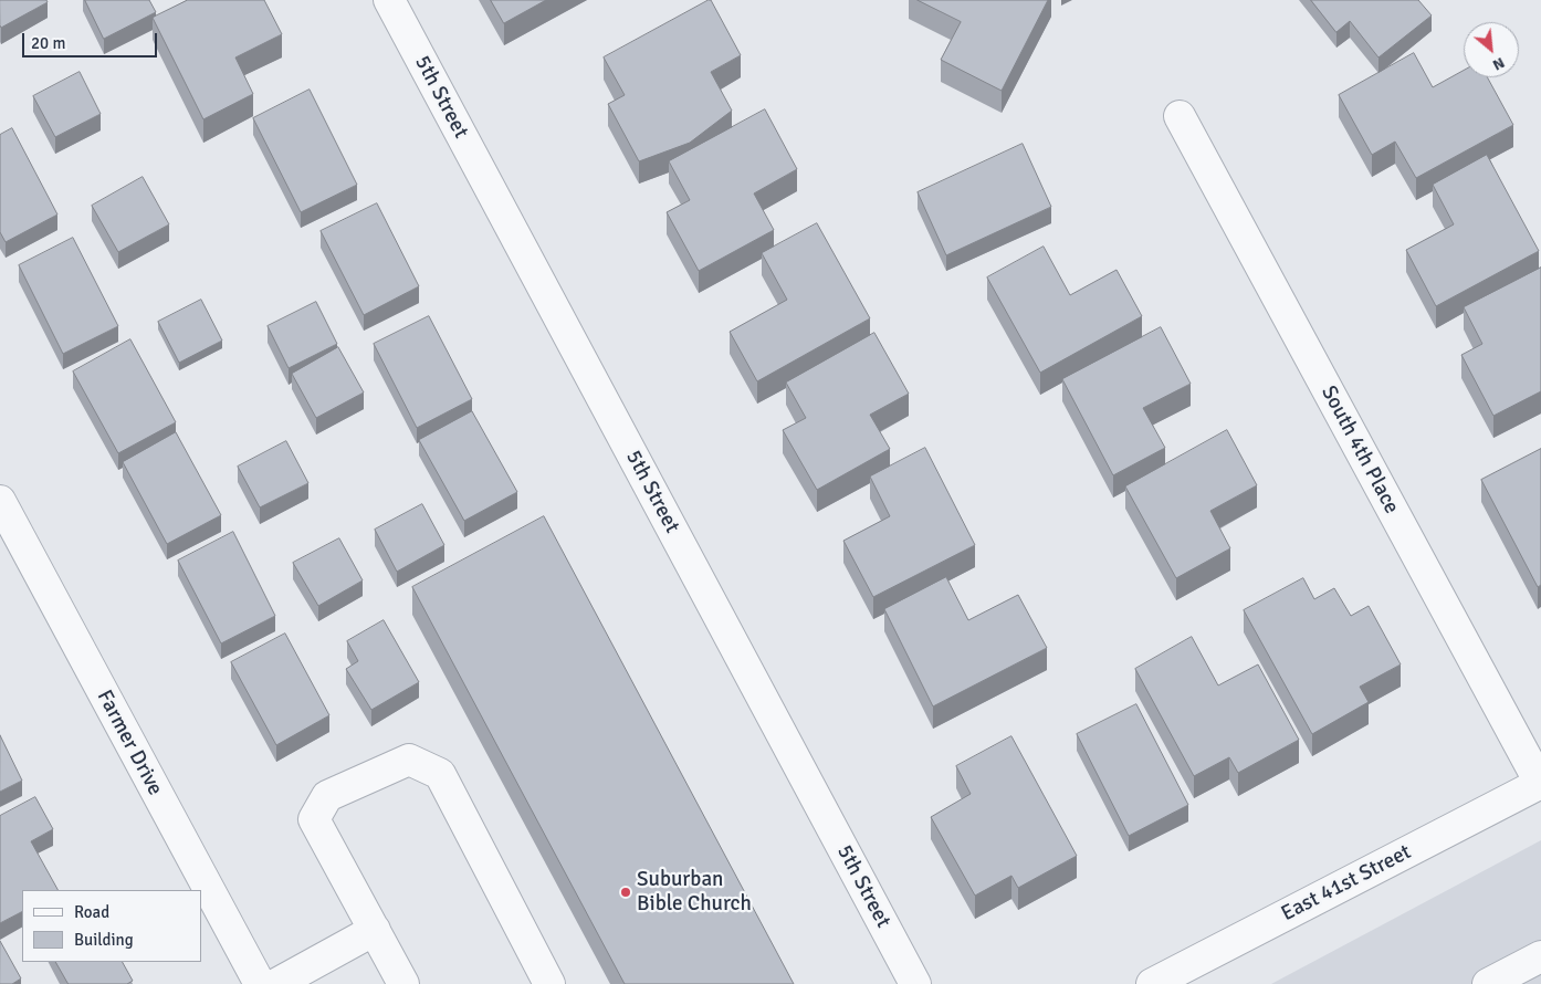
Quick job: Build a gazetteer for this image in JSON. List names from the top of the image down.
{
  "streets": {
    "street": [
      "5th Street",
      "South 4th Place",
      "Farmer Drive",
      "East 41st Street"
    ]
  },
  "crossings": [
    ["South 4th Place", "East 41st Street"]
  ],
  "places": ["Suburban Bible Church"],
  "legend": ["Road", "Building"],
  "scale_bar": "20 m",
  "north": "bottom right"
}
